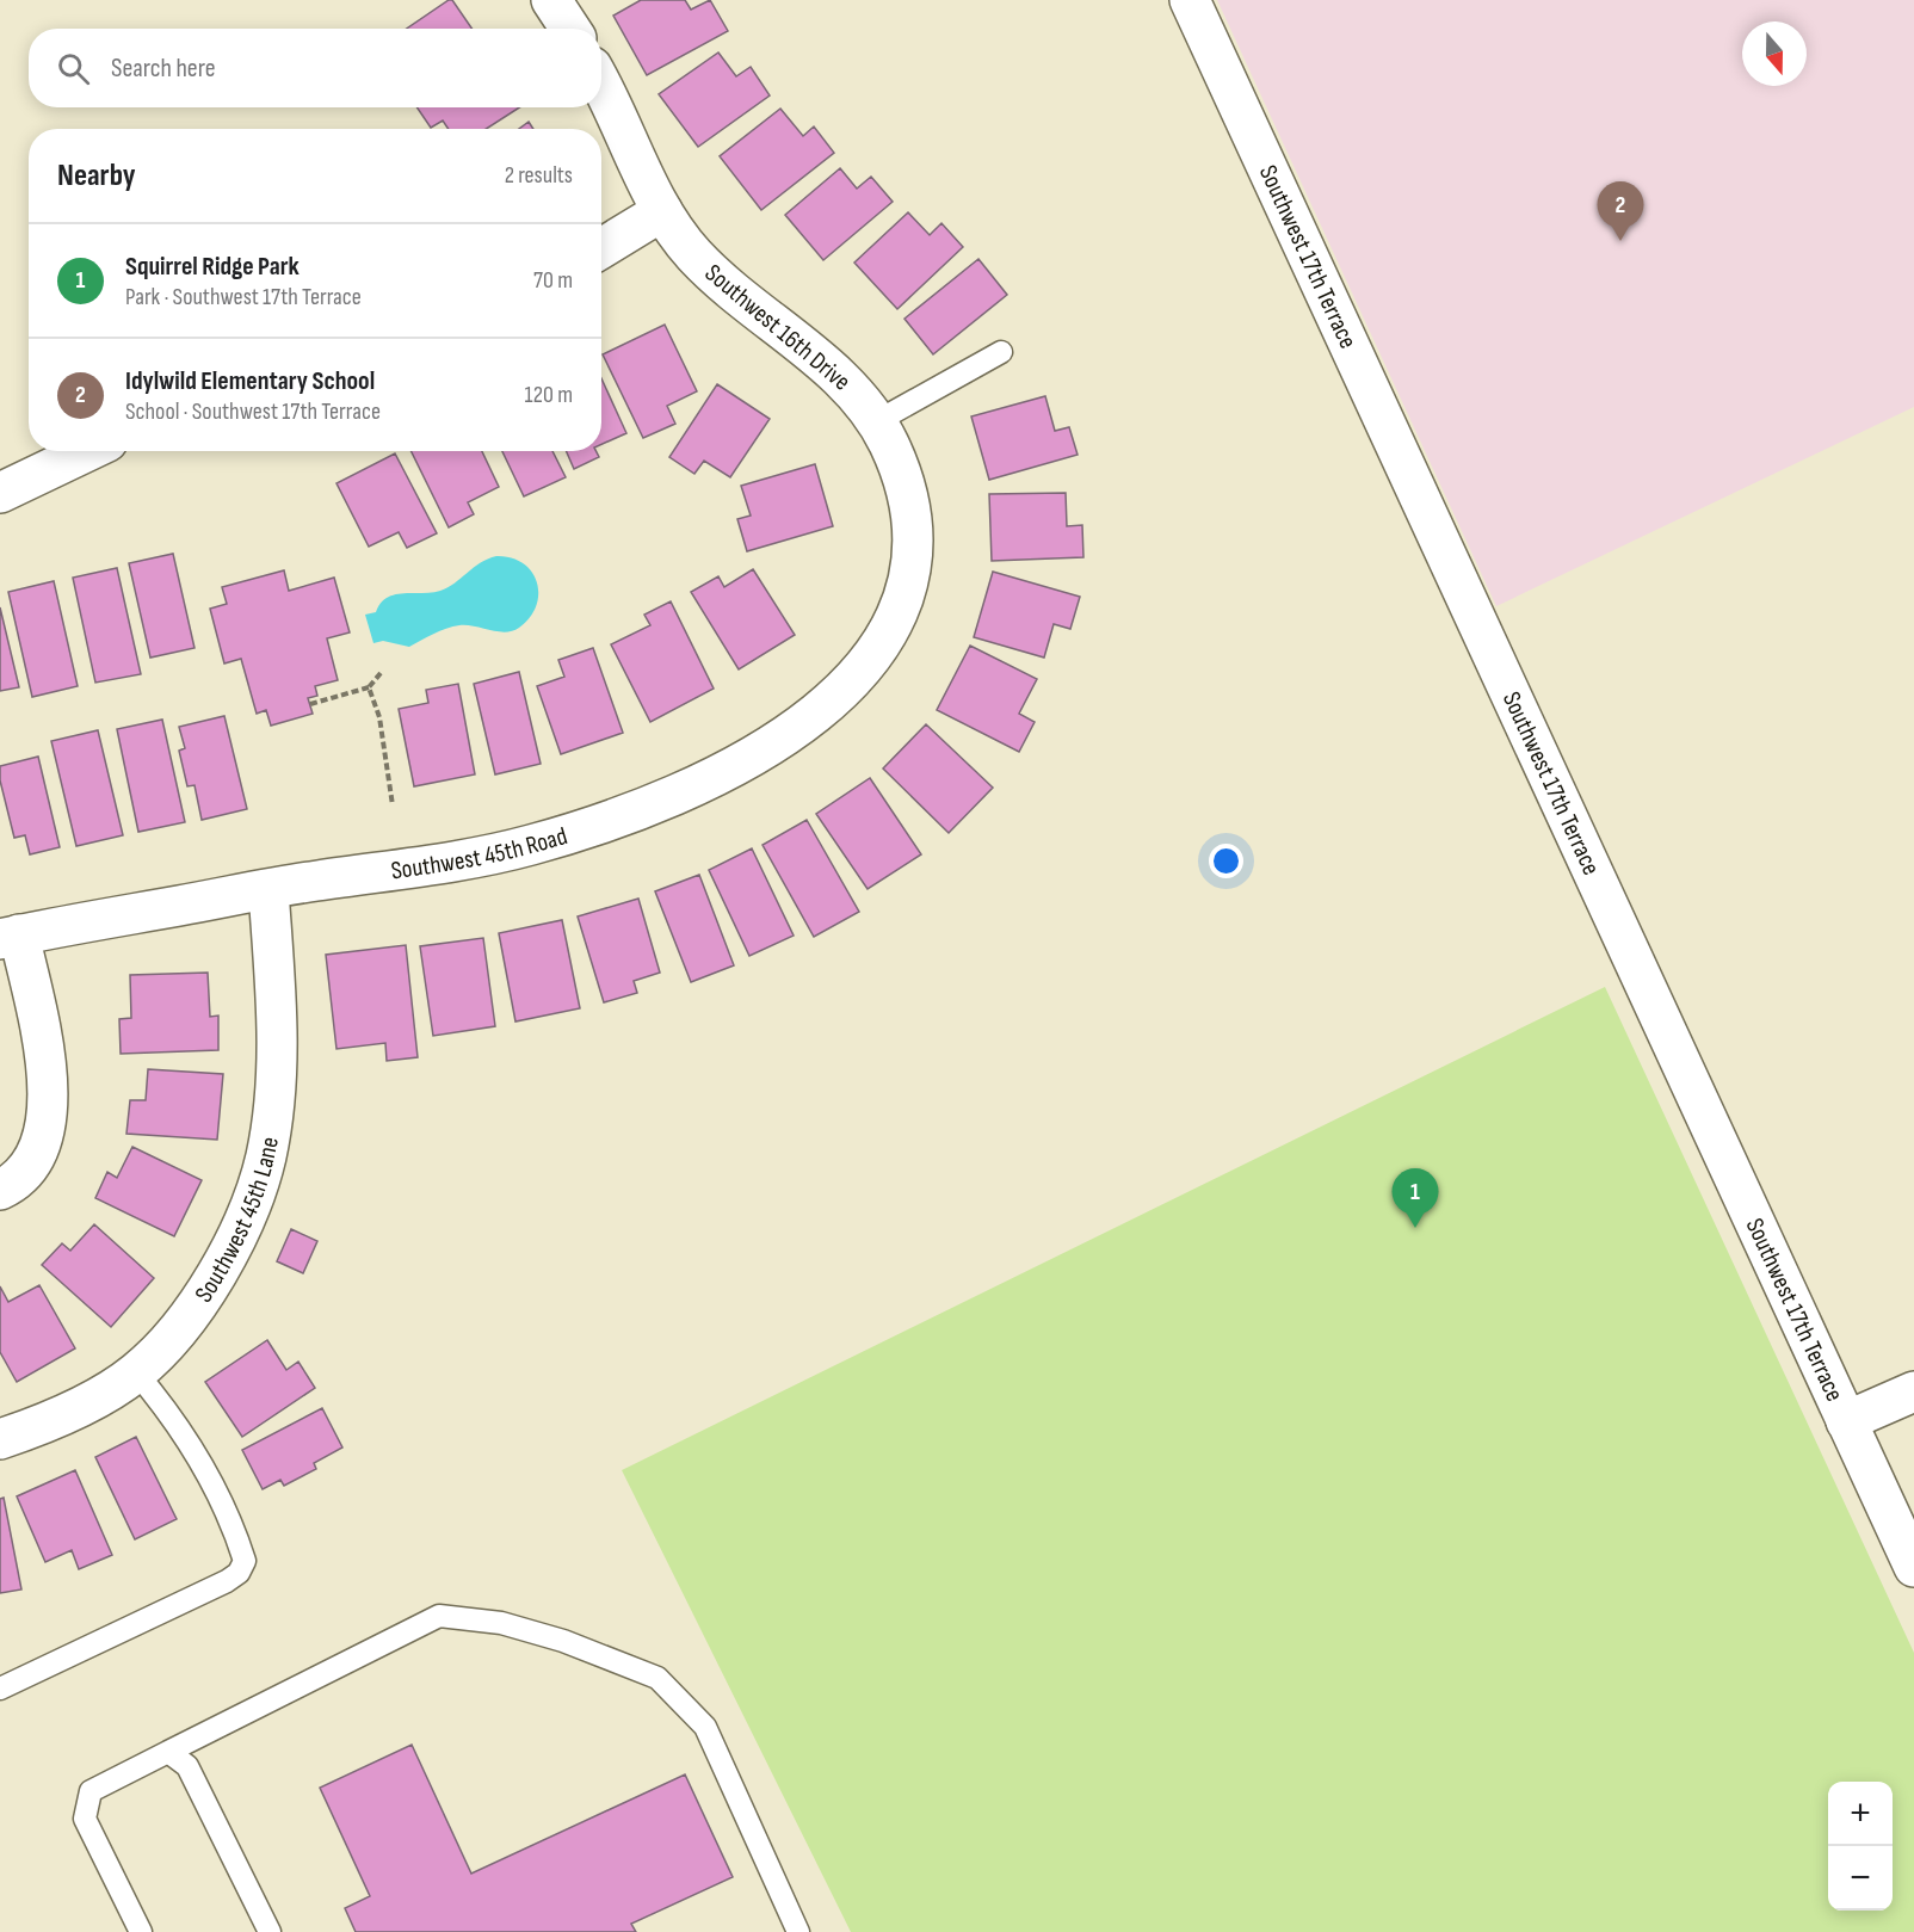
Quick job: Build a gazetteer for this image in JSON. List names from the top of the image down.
{
  "streets": {
    "street": [
      "Southwest 17th Terrace",
      "Southwest 16th Drive",
      "Southwest 45th Road",
      "Southwest 45th Lane"
    ]
  },
  "crossings": [
    ["Southwest 16th Drive", "Southwest 45th Road"],
    ["Southwest 45th Road", "Southwest 45th Lane"]
  ],
  "north": "bottom",
  "page": {
    "search": "Search here",
    "heading": ["Nearby", "2 results"],
    "pins": ["2", "1"],
    "list": [
      {
        "mark": "1",
        "name": "Squirrel Ridge Park",
        "note": "Park · Southwest 17th Terrace",
        "value": "70 m"
      },
      {
        "mark": "2",
        "name": "Idylwild Elementary School",
        "note": "School · Southwest 17th Terrace",
        "value": "120 m"
      }
    ],
    "map_buttons": ["+", "−"]
  }
}
